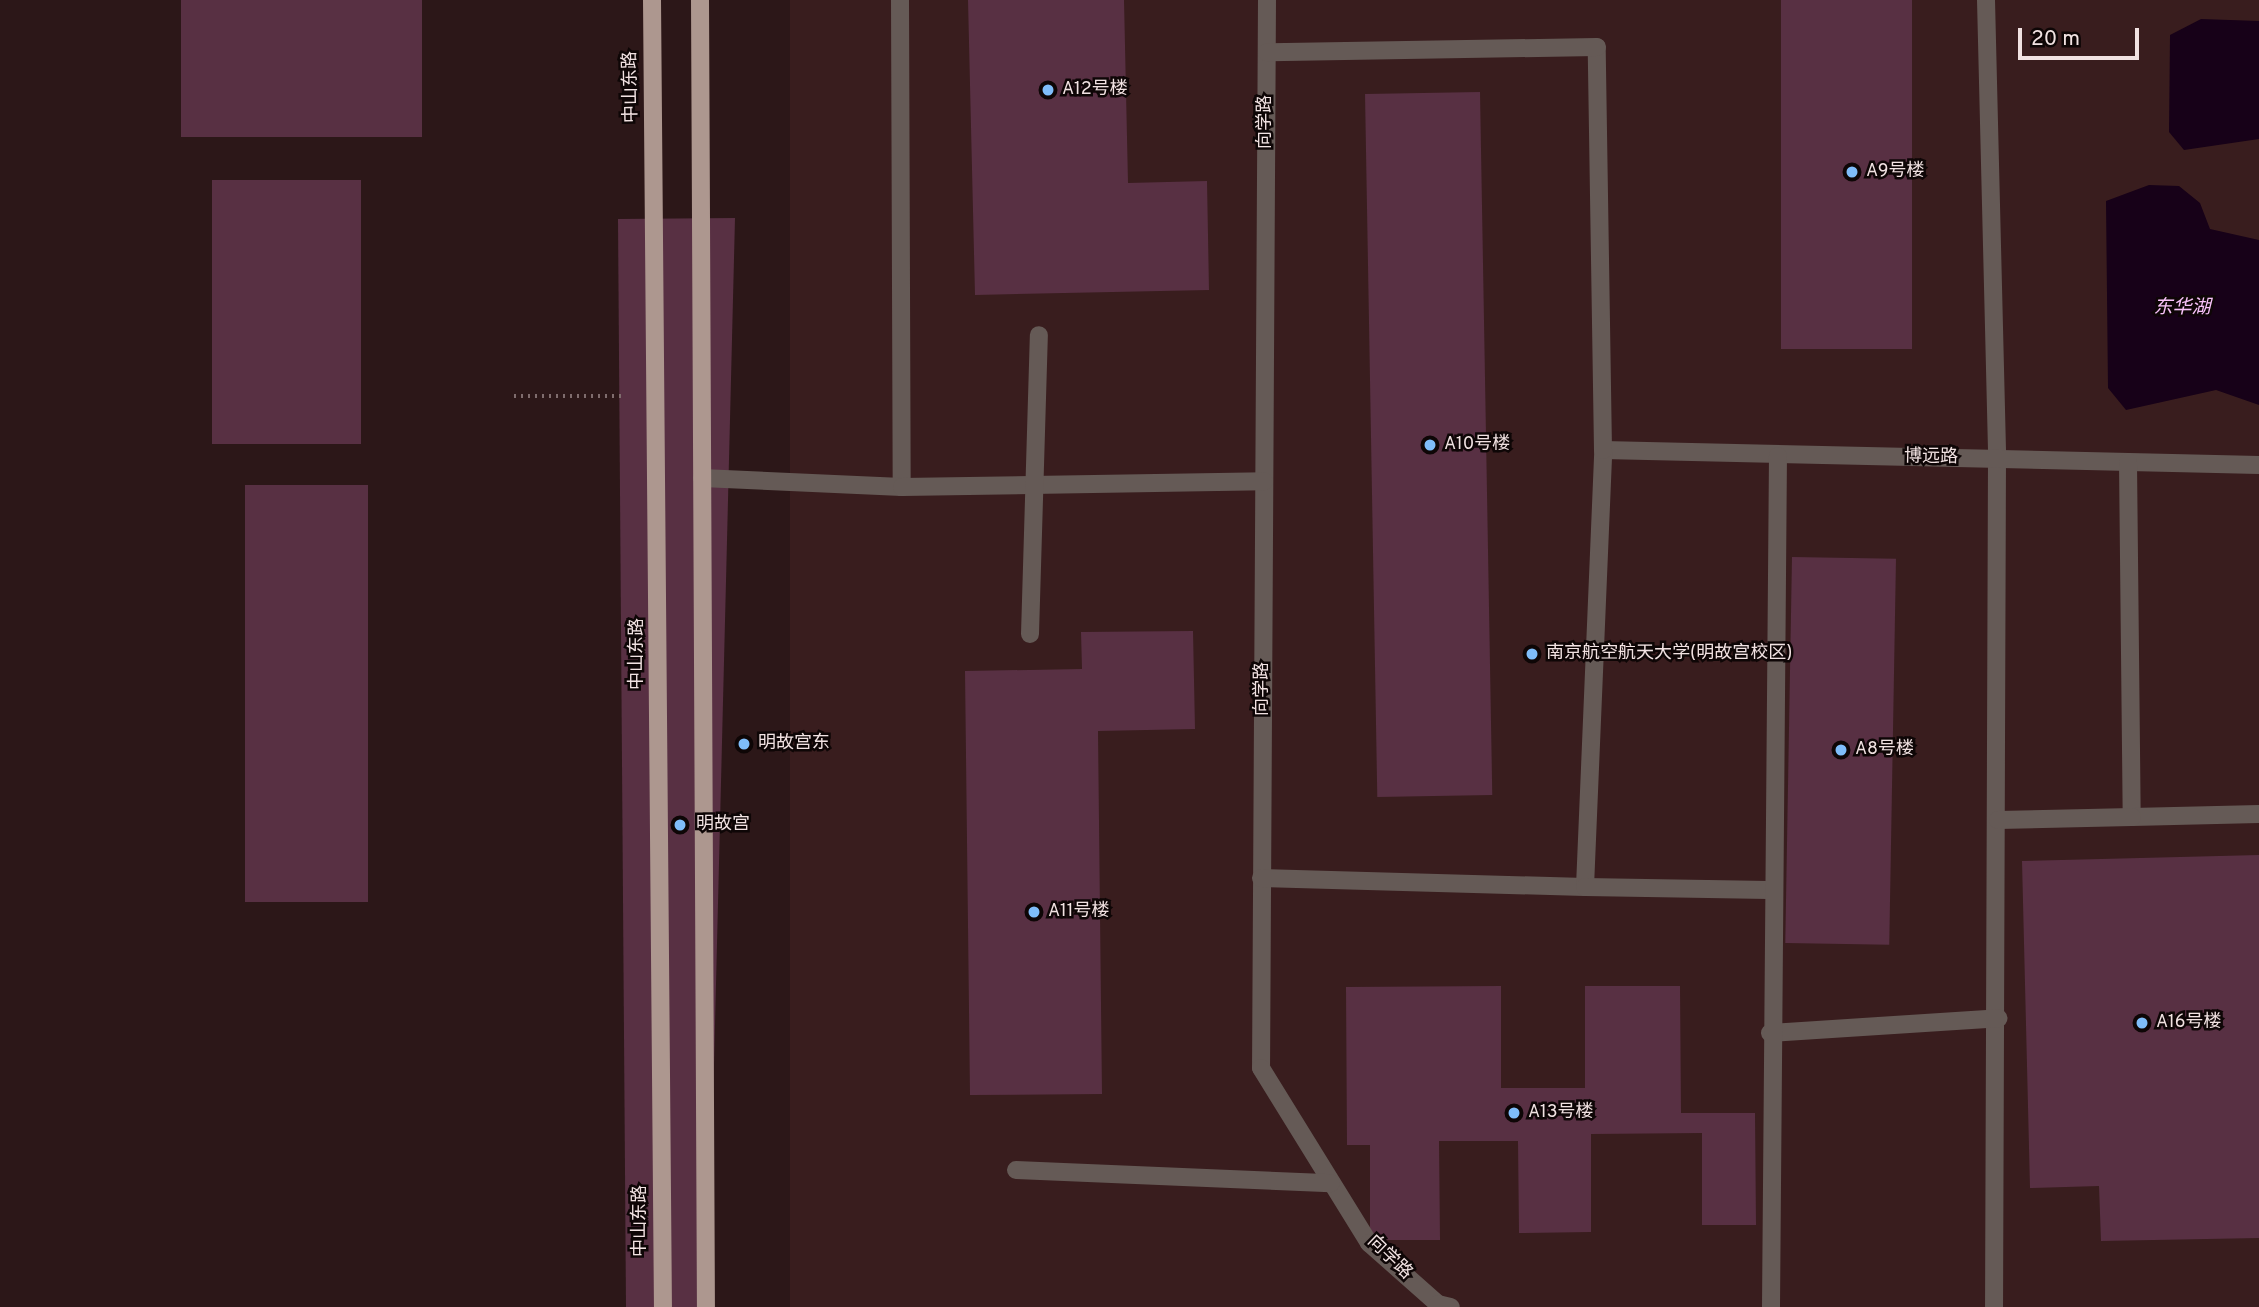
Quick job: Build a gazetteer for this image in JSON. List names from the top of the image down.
{
  "streets": {
    "main road": ["中山东路"],
    "lane": ["向学路", "博远路"]
  },
  "water": ["东华湖"],
  "places": [
    "A12号楼",
    "A9号楼",
    "A10号楼",
    "南京航空航天大学(明故宫校区)",
    "明故宫东",
    "A8号楼",
    "明故宫",
    "A11号楼",
    "A16号楼",
    "A13号楼"
  ],
  "scale_bar": "20 m"
}
